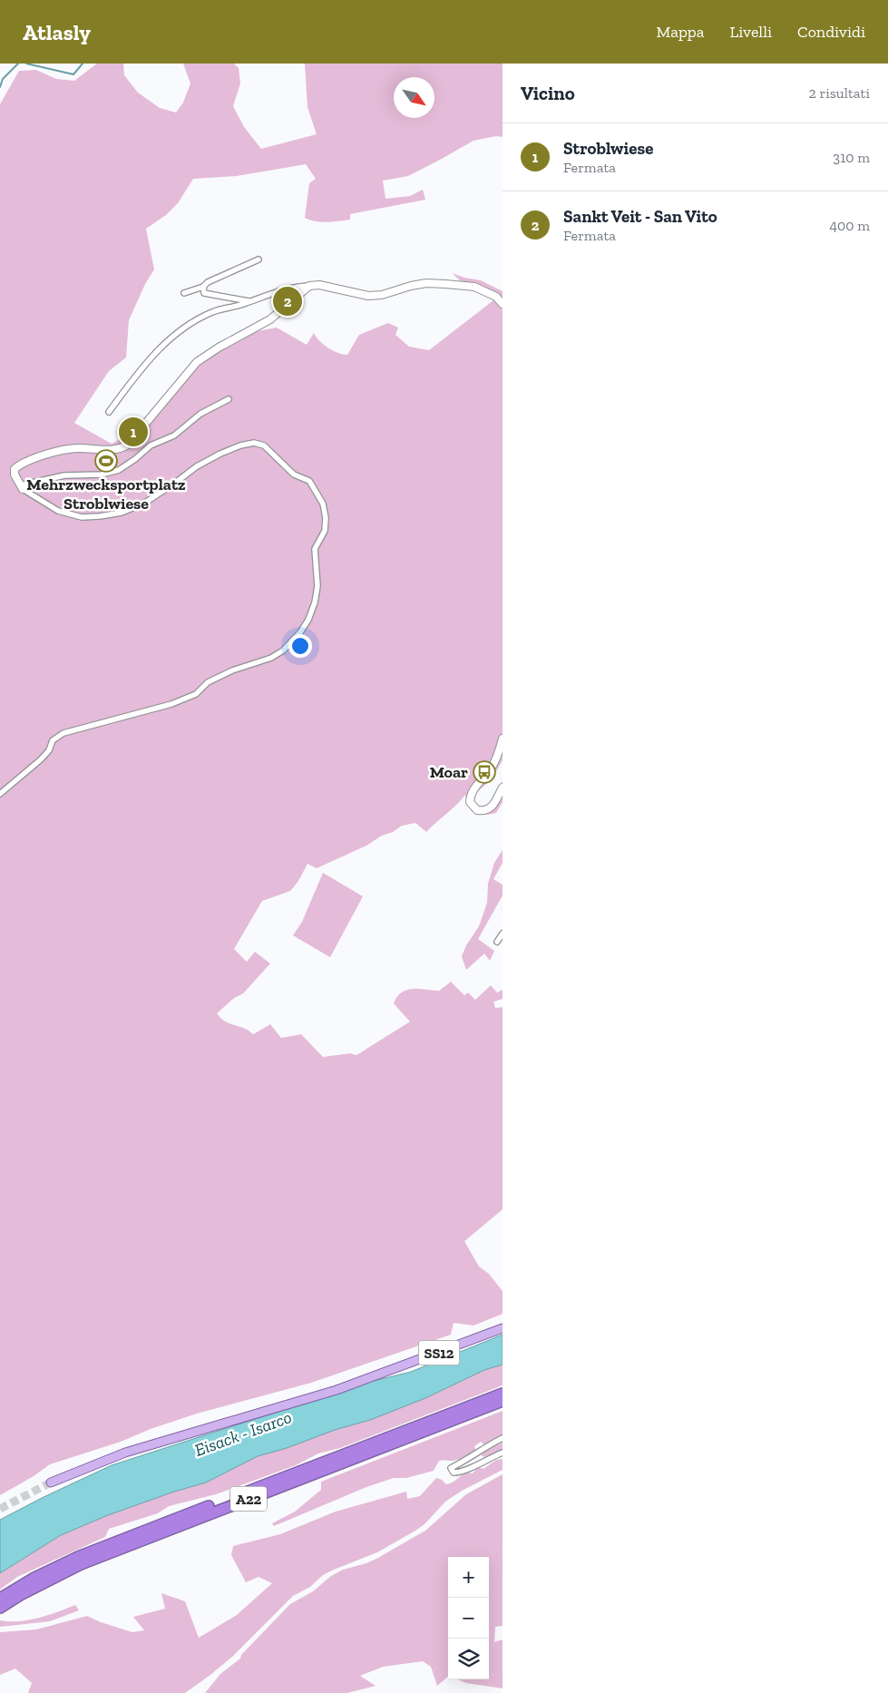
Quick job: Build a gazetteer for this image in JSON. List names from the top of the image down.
{
  "streets": {
    "highway": ["A22"],
    "main road": ["SS12"]
  },
  "water": ["Eisack - Isarco"],
  "places": {
    "sports": ["Mehrzwecksportplatz Stroblwiese"],
    "bus stop": ["Moar"]
  },
  "north": "bottom right",
  "page": {
    "header": "Atlasly",
    "nav": ["Mappa", "Livelli", "Condividi"],
    "heading": ["Vicino", "2 risultati"],
    "list": [
      {
        "mark": "1",
        "name": "Stroblwiese",
        "note": "Fermata",
        "value": "310 m"
      },
      {
        "mark": "2",
        "name": "Sankt Veit - San Vito",
        "note": "Fermata",
        "value": "400 m"
      }
    ],
    "pins": ["2", "1"],
    "map_buttons": ["+", "−"]
  }
}
